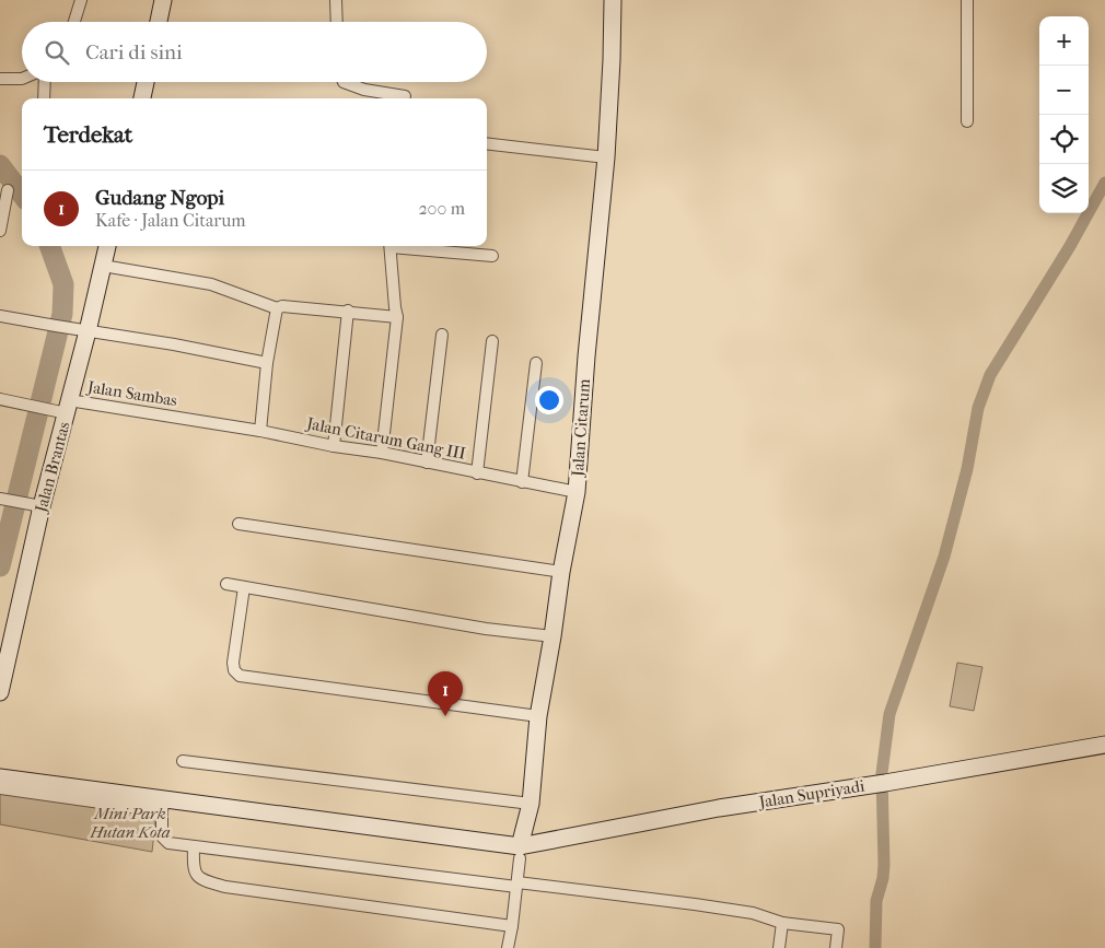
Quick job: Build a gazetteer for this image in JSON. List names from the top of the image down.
{
  "streets": {
    "main road": ["Jalan Citarum", "Jalan Brantas", "Jalan Supriyadi"],
    "street": ["Jalan Sambas", "Jalan Citarum Gang III"]
  },
  "crossings": [
    ["Jalan Sambas", "Jalan Citarum Gang III"],
    ["Jalan Sambas", "Jalan Brantas"],
    ["Jalan Citarum", "Jalan Citarum Gang III"],
    ["Jalan Citarum", "Jalan Supriyadi"]
  ],
  "parks": ["Mini Park Hutan Kota"],
  "page": {
    "map_buttons": ["+", "−"],
    "search": "Cari di sini",
    "heading": "Terdekat",
    "list": [
      {
        "mark": "1",
        "name": "Gudang Ngopi",
        "note": "Kafe · Jalan Citarum",
        "value": "200 m"
      }
    ],
    "pins": "1"
  }
}
